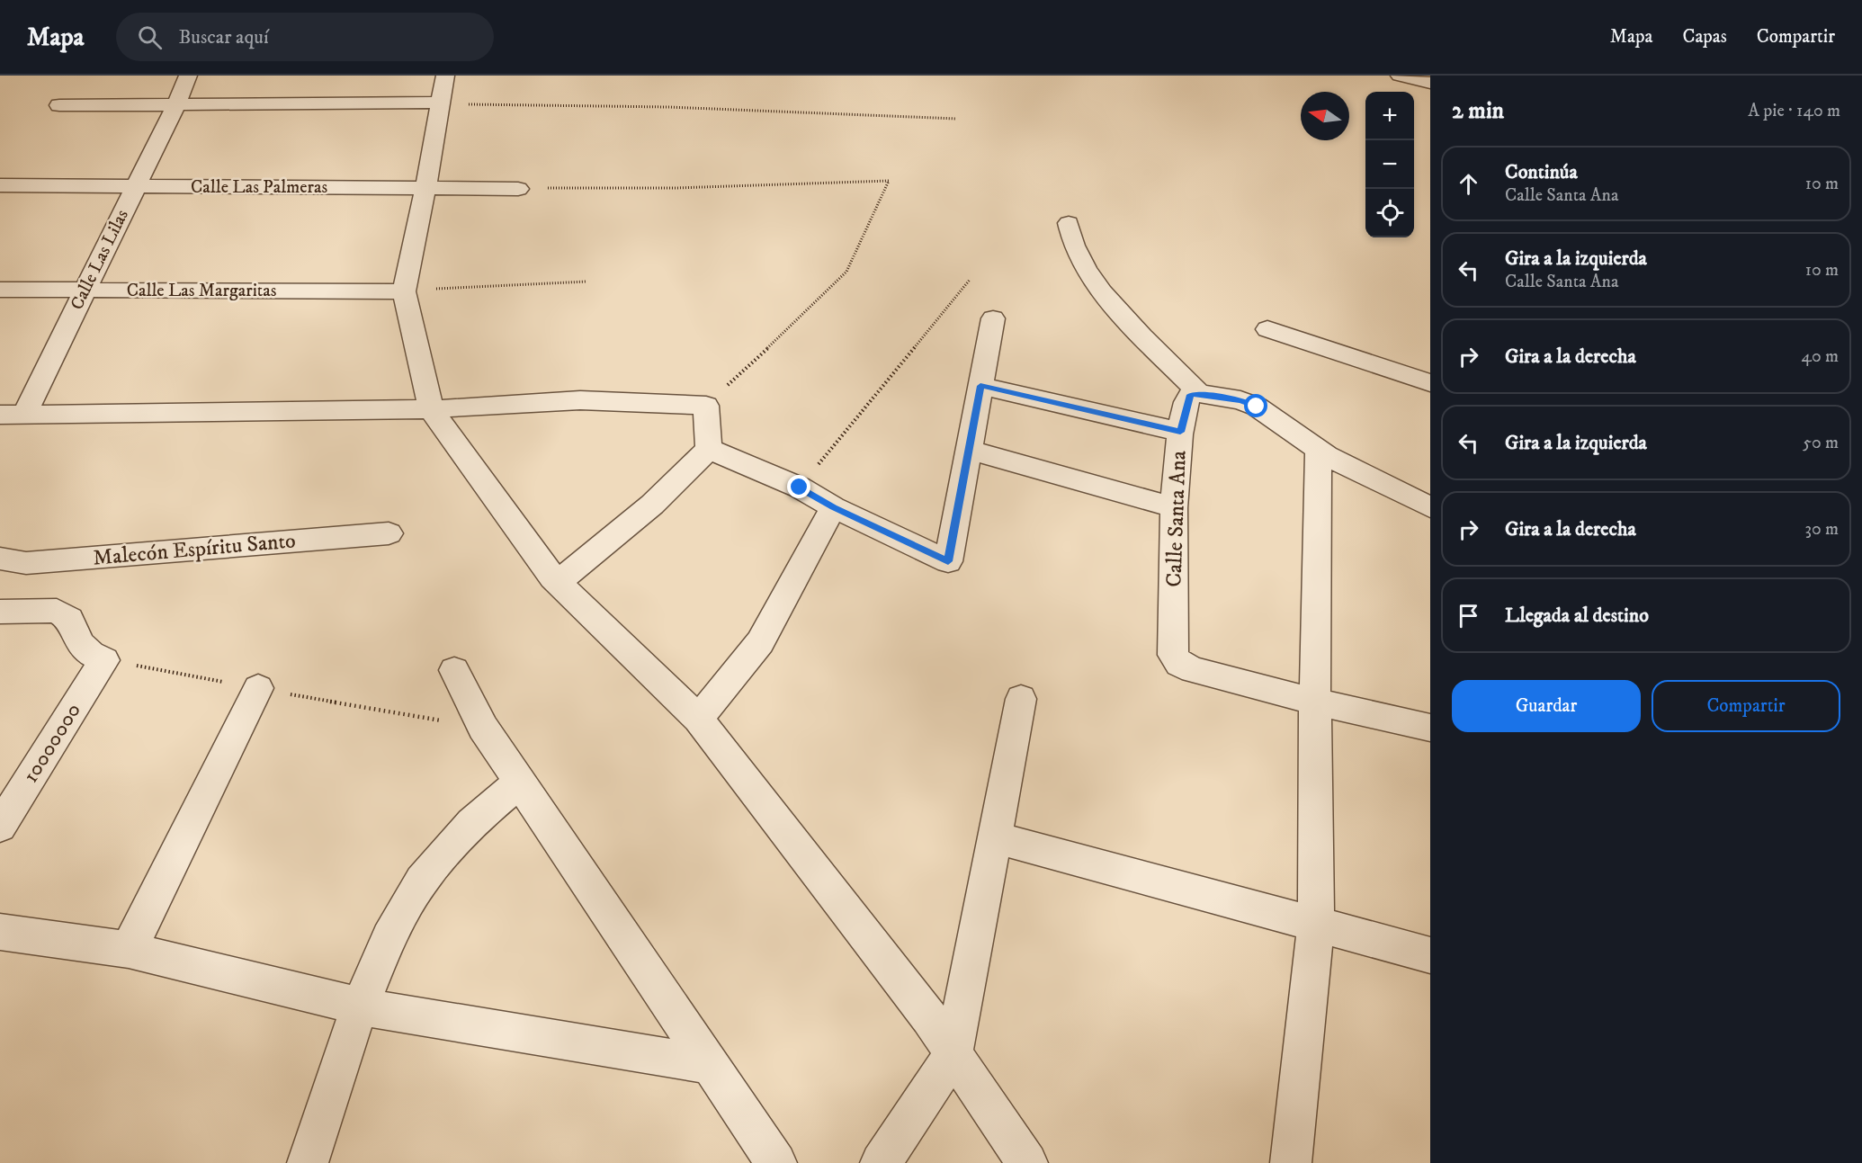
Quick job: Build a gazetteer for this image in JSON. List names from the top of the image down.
{
  "streets": {
    "street": [
      "Calle Las Palmeras",
      "Calle Las Lilas",
      "Calle Las Margaritas",
      "Calle Santa Ana",
      "Malecón Espíritu Santo",
      "10000000"
    ]
  },
  "crossings": [
    ["Calle Las Palmeras", "Calle Las Lilas"],
    ["Calle Las Lilas", "Calle Las Margaritas"]
  ],
  "north": "left",
  "page": {
    "header": "Mapa",
    "search": "Buscar aquí",
    "nav": ["Mapa", "Capas", "Compartir"],
    "heading": ["2 min", "A pie · 140 m"],
    "map_buttons": ["+", "−"],
    "list": [
      ["Continúa", "Calle Santa Ana", "10 m"],
      ["Gira a la izquierda", "Calle Santa Ana", "10 m"],
      ["Gira a la derecha", "40 m"],
      ["Gira a la izquierda", "50 m"],
      ["Gira a la derecha", "30 m"],
      "Llegada al destino"
    ],
    "buttons": ["Guardar", "Compartir"]
  }
}
